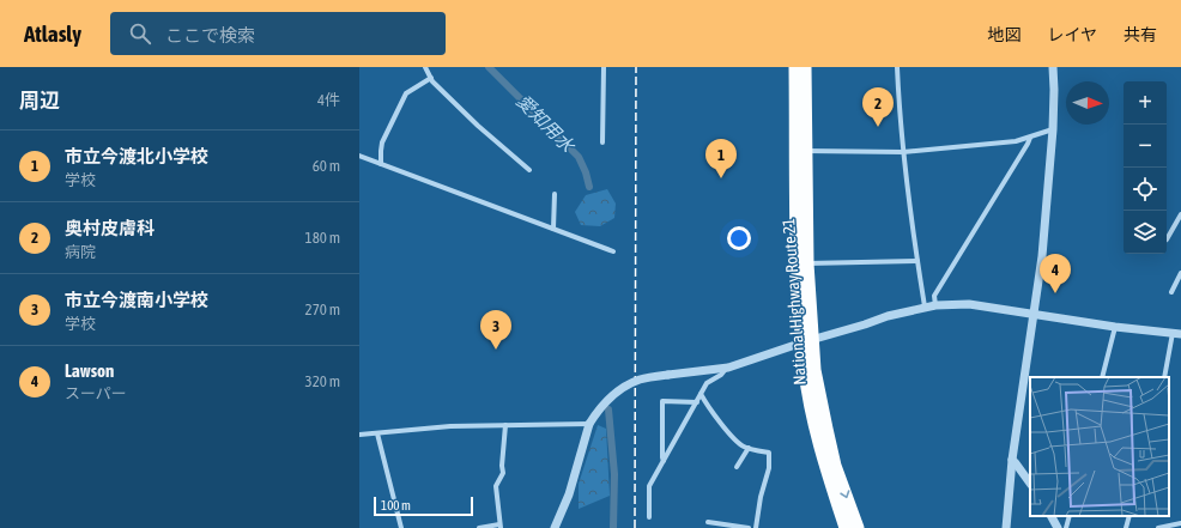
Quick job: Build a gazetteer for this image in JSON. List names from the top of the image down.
{
  "streets": {
    "highway": ["National Highway Route 21"]
  },
  "water": ["愛知用水"],
  "scale_bar": "100 m",
  "north": "right",
  "page": {
    "header": "Atlasly",
    "search": "ここで検索",
    "nav": ["地図", "レイヤ", "共有"],
    "heading": ["周辺", "4件"],
    "map_buttons": ["+", "−"],
    "pins": [
      "2",
      "1",
      "4",
      "3"
    ],
    "list": [
      {
        "mark": "1",
        "name": "市立今渡北小学校",
        "note": "学校",
        "value": "60 m"
      },
      {
        "mark": "2",
        "name": "奥村皮膚科",
        "note": "病院",
        "value": "180 m"
      },
      {
        "mark": "3",
        "name": "市立今渡南小学校",
        "note": "学校",
        "value": "270 m"
      },
      {
        "mark": "4",
        "name": "Lawson",
        "note": "スーパー",
        "value": "320 m"
      }
    ],
    "scale": "100 m"
  }
}
